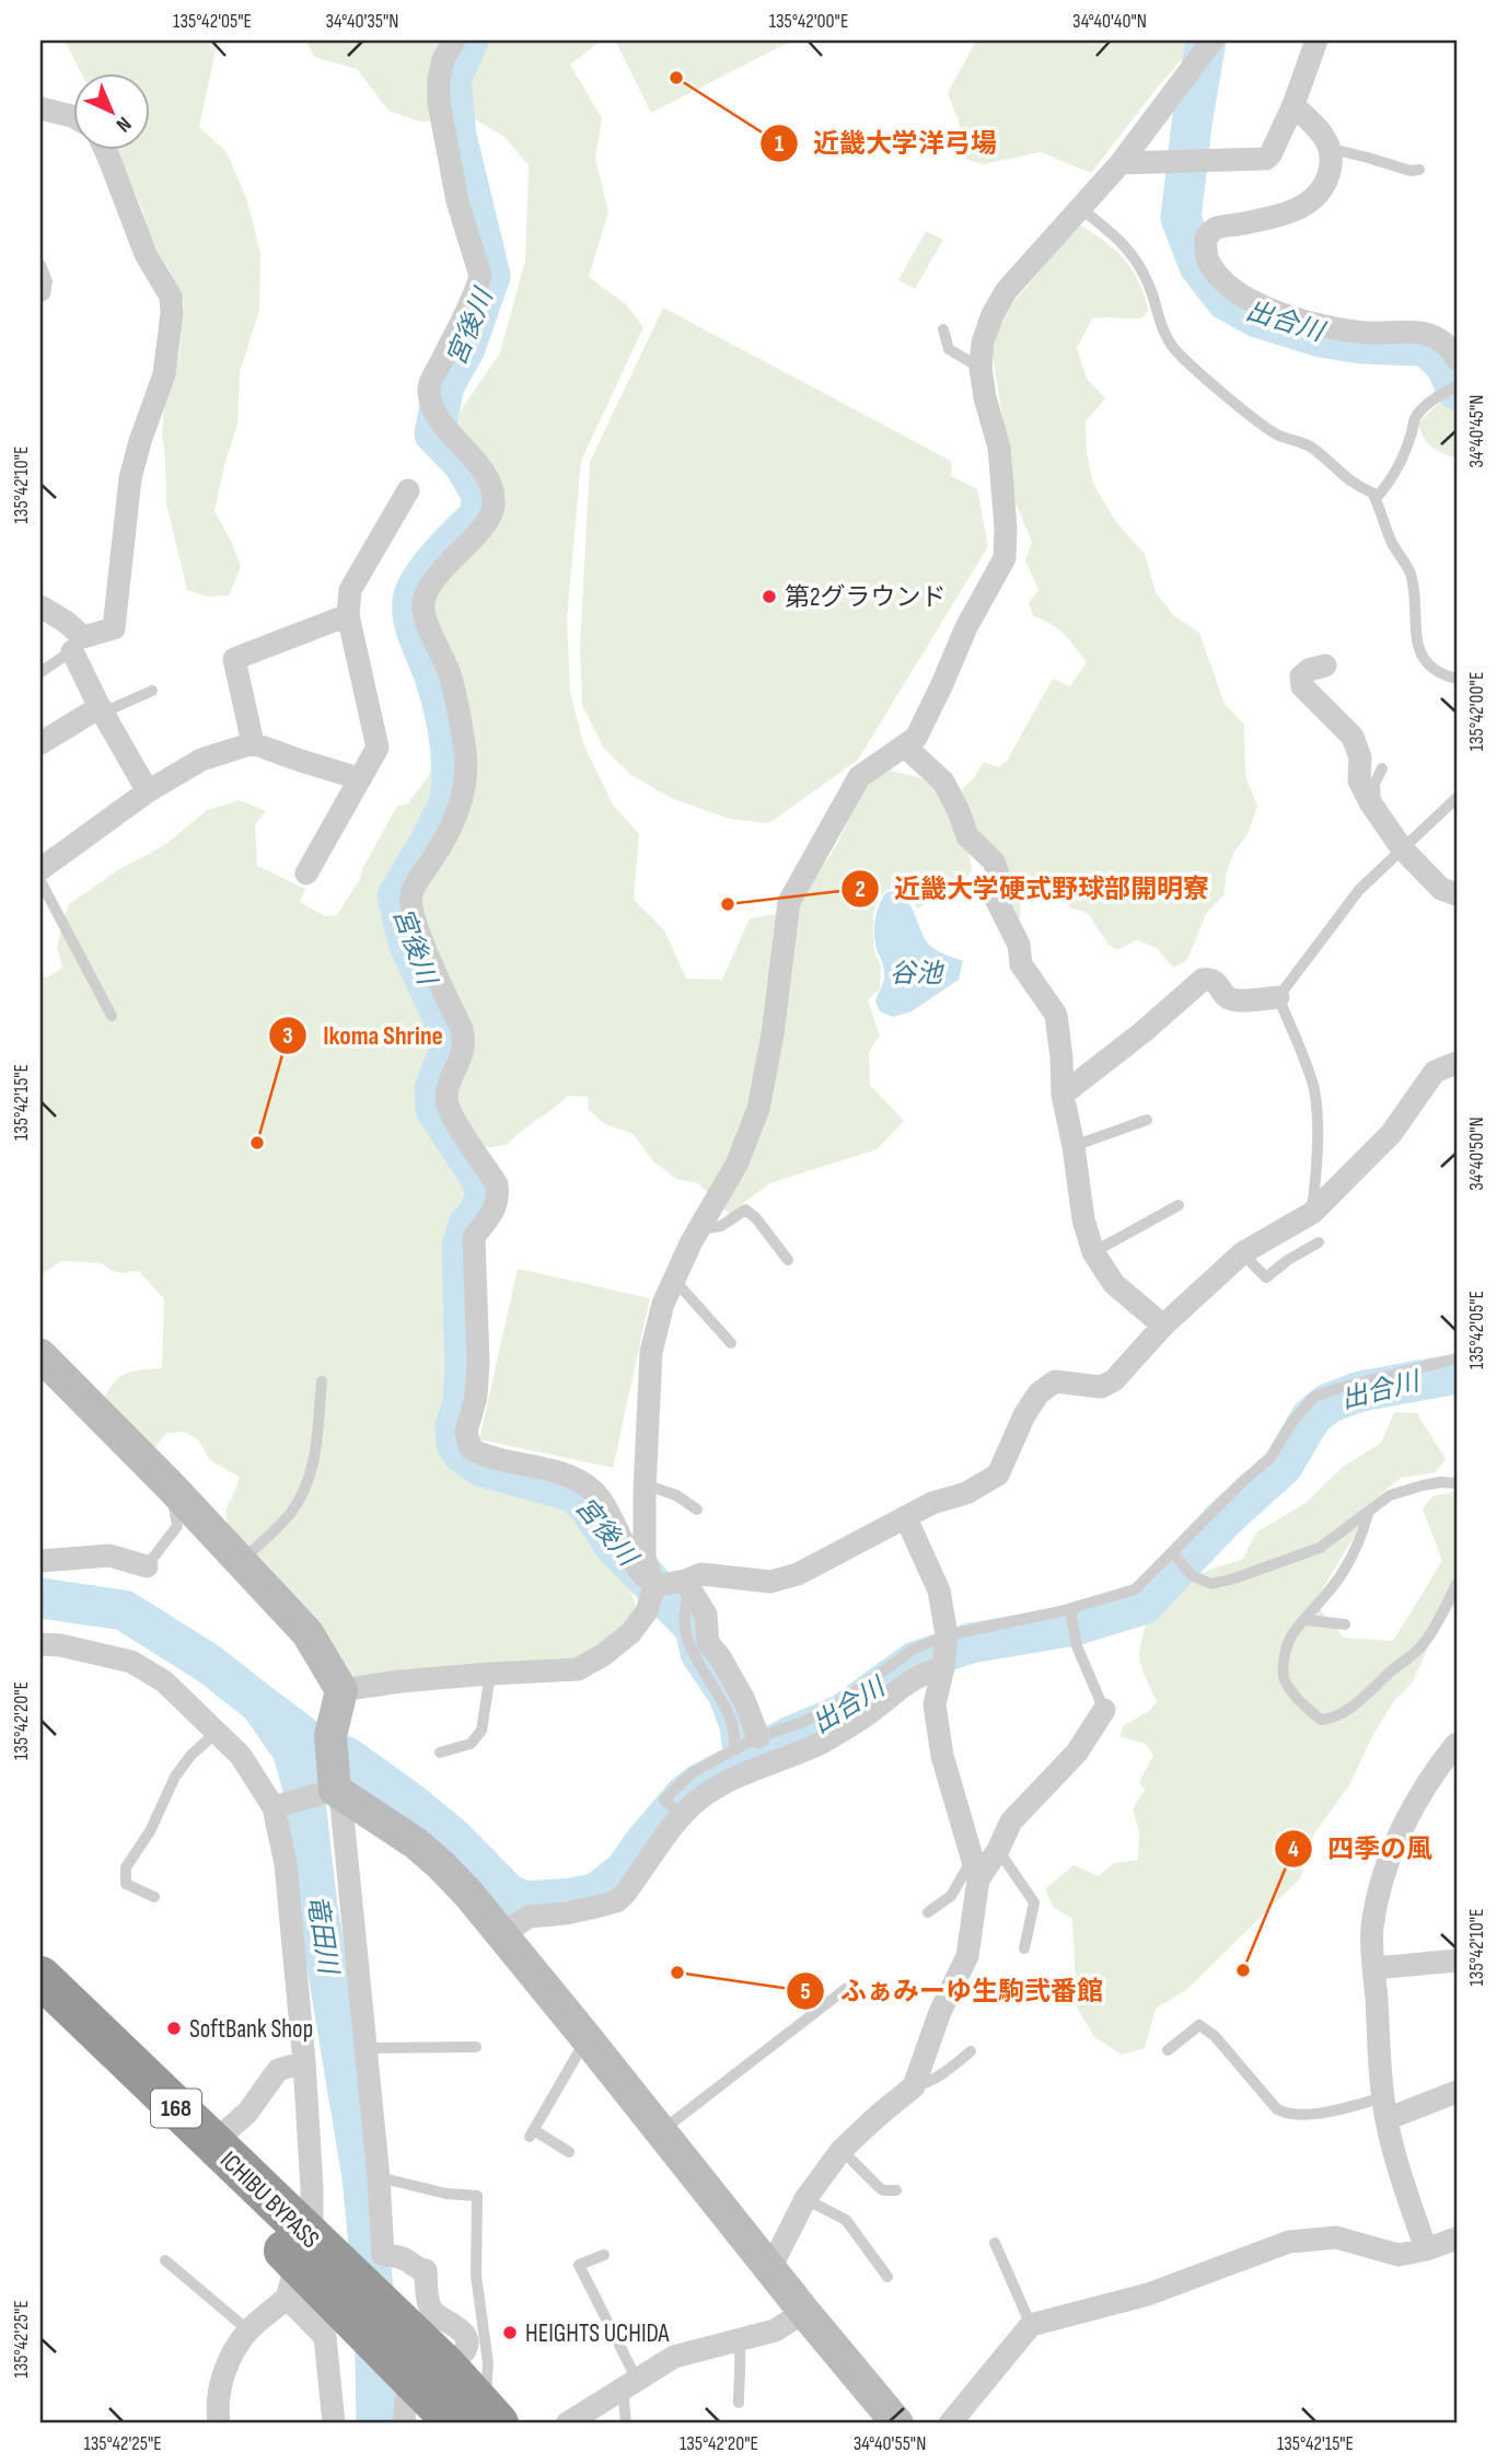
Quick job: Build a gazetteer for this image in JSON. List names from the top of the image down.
{
  "streets": {
    "highway": ["168", "ICHIBU BYPASS"]
  },
  "water": [
    "出合川",
    "宮後川",
    "谷池",
    "竜田川"
  ],
  "places": [
    "近畿大学洋弓場",
    "第2グラウンド",
    "近畿大学硬式野球部開明寮",
    "Ikoma Shrine",
    "四季の風",
    "ふぁみーゆ生駒弐番館",
    "SoftBank Shop",
    "HEIGHTS UCHIDA"
  ],
  "north": "bottom right",
  "coordinates": [
    "135°42'05\"E",
    "34°40'35\"N",
    "135°42'00\"E",
    "34°40'40\"N",
    "34°40'45\"N",
    "135°42'10\"E",
    "135°42'15\"E",
    "34°40'50\"N",
    "135°42'20\"E",
    "135°42'25\"E",
    "34°40'55\"N"
  ]
}
